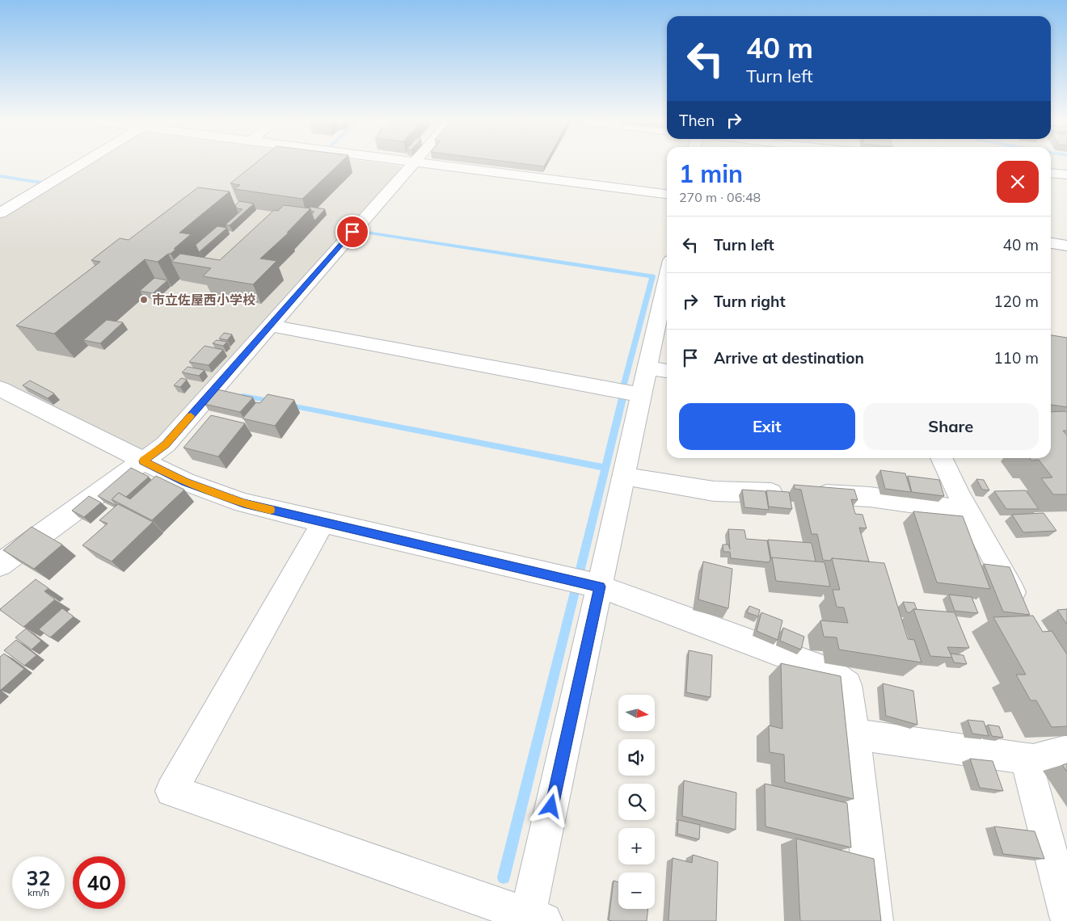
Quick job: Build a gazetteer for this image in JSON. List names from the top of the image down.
{
  "places": ["市立佐屋西小学校"],
  "north": "right",
  "page": {
    "turn": ["40 m", "Turn left"],
    "then": "Then",
    "heading": ["1 min", "270 m · 06:48"],
    "list": [
      {
        "name": "Turn left",
        "value": "40 m"
      },
      {
        "name": "Turn right",
        "value": "120 m"
      },
      {
        "name": "Arrive at destination",
        "value": "110 m"
      }
    ],
    "buttons": ["Exit", "Share"],
    "map_buttons": ["+", "−"],
    "speed": "32 km/h",
    "limit": "40"
  }
}
